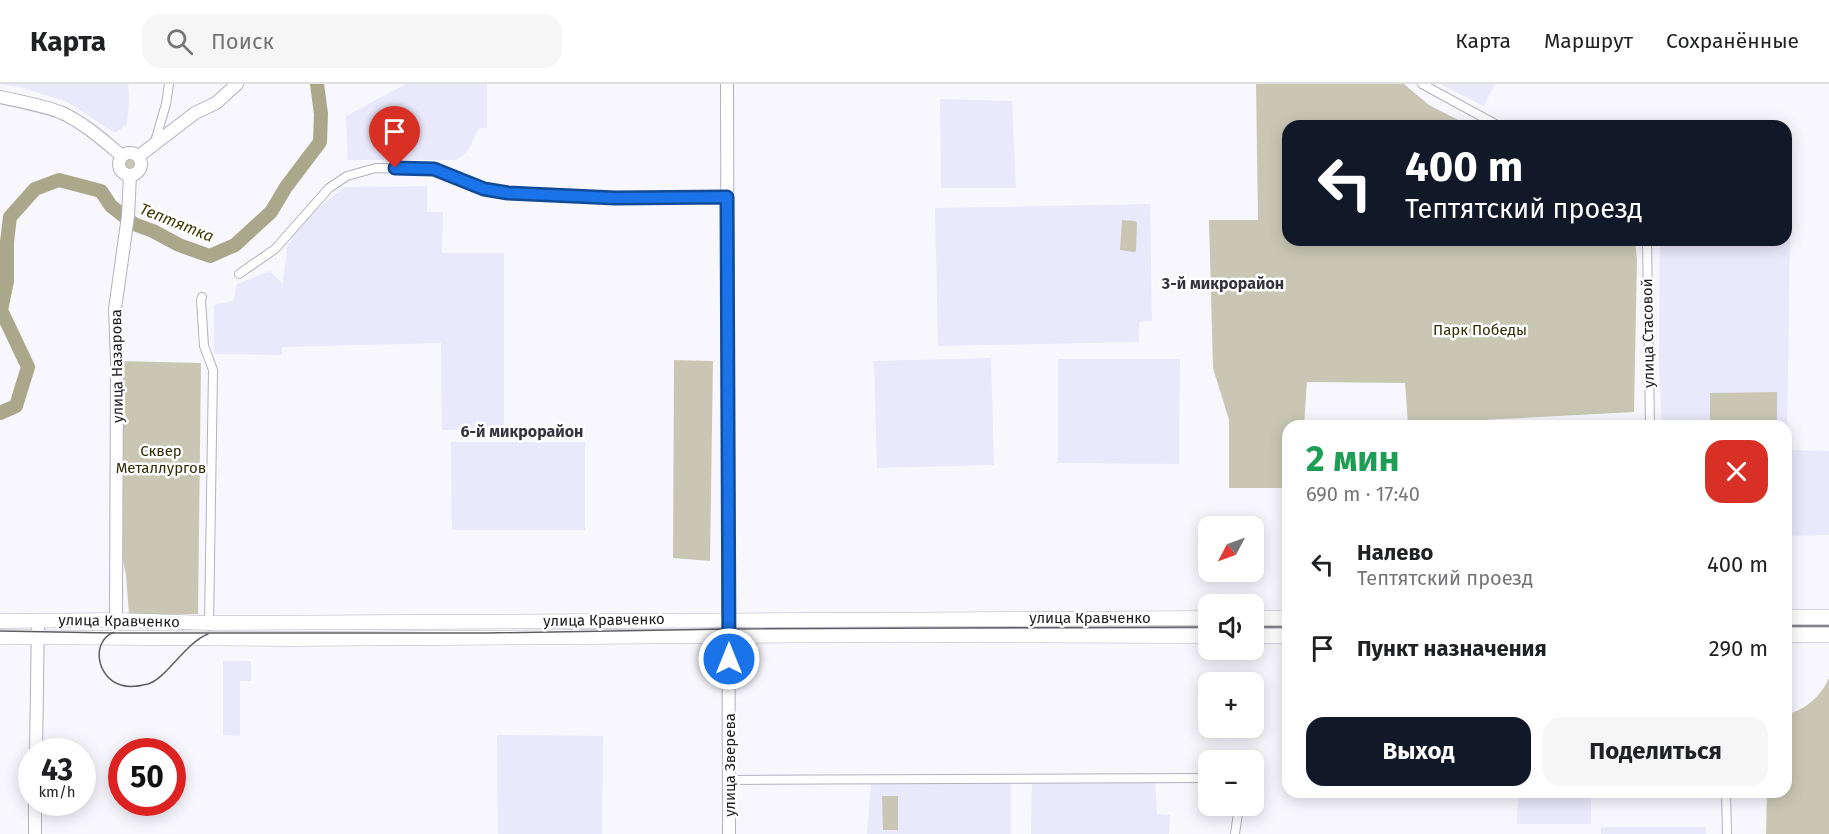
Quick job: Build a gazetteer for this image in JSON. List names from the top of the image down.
{
  "streets": {
    "main road": ["улица Назарова", "улица Кравченко", "улица Зверева"],
    "street": ["улица Стасовой"]
  },
  "crossings": [
    ["улица Назарова", "улица Кравченко"],
    ["улица Кравченко", "улица Зверева"]
  ],
  "districts": ["3-й микрорайон", "6-й микрорайон"],
  "water": ["Тептятка"],
  "parks": ["Парк Победы", "Сквер Металлургов"],
  "north": "bottom left",
  "page": {
    "header": "Карта",
    "search": "Поиск",
    "nav": ["Карта", "Маршрут", "Сохранённые"],
    "turn": ["400 m", "Тептятский проезд"],
    "heading": ["2 мин", "690 m · 17:40"],
    "map_buttons": ["+", "−"],
    "list": [
      {
        "name": "Налево",
        "note": "Тептятский проезд",
        "value": "400 m"
      },
      {
        "name": "Пункт назначения",
        "value": "290 m"
      }
    ],
    "buttons": ["Выход", "Поделиться"],
    "speed": "43 km/h",
    "limit": "50"
  }
}
